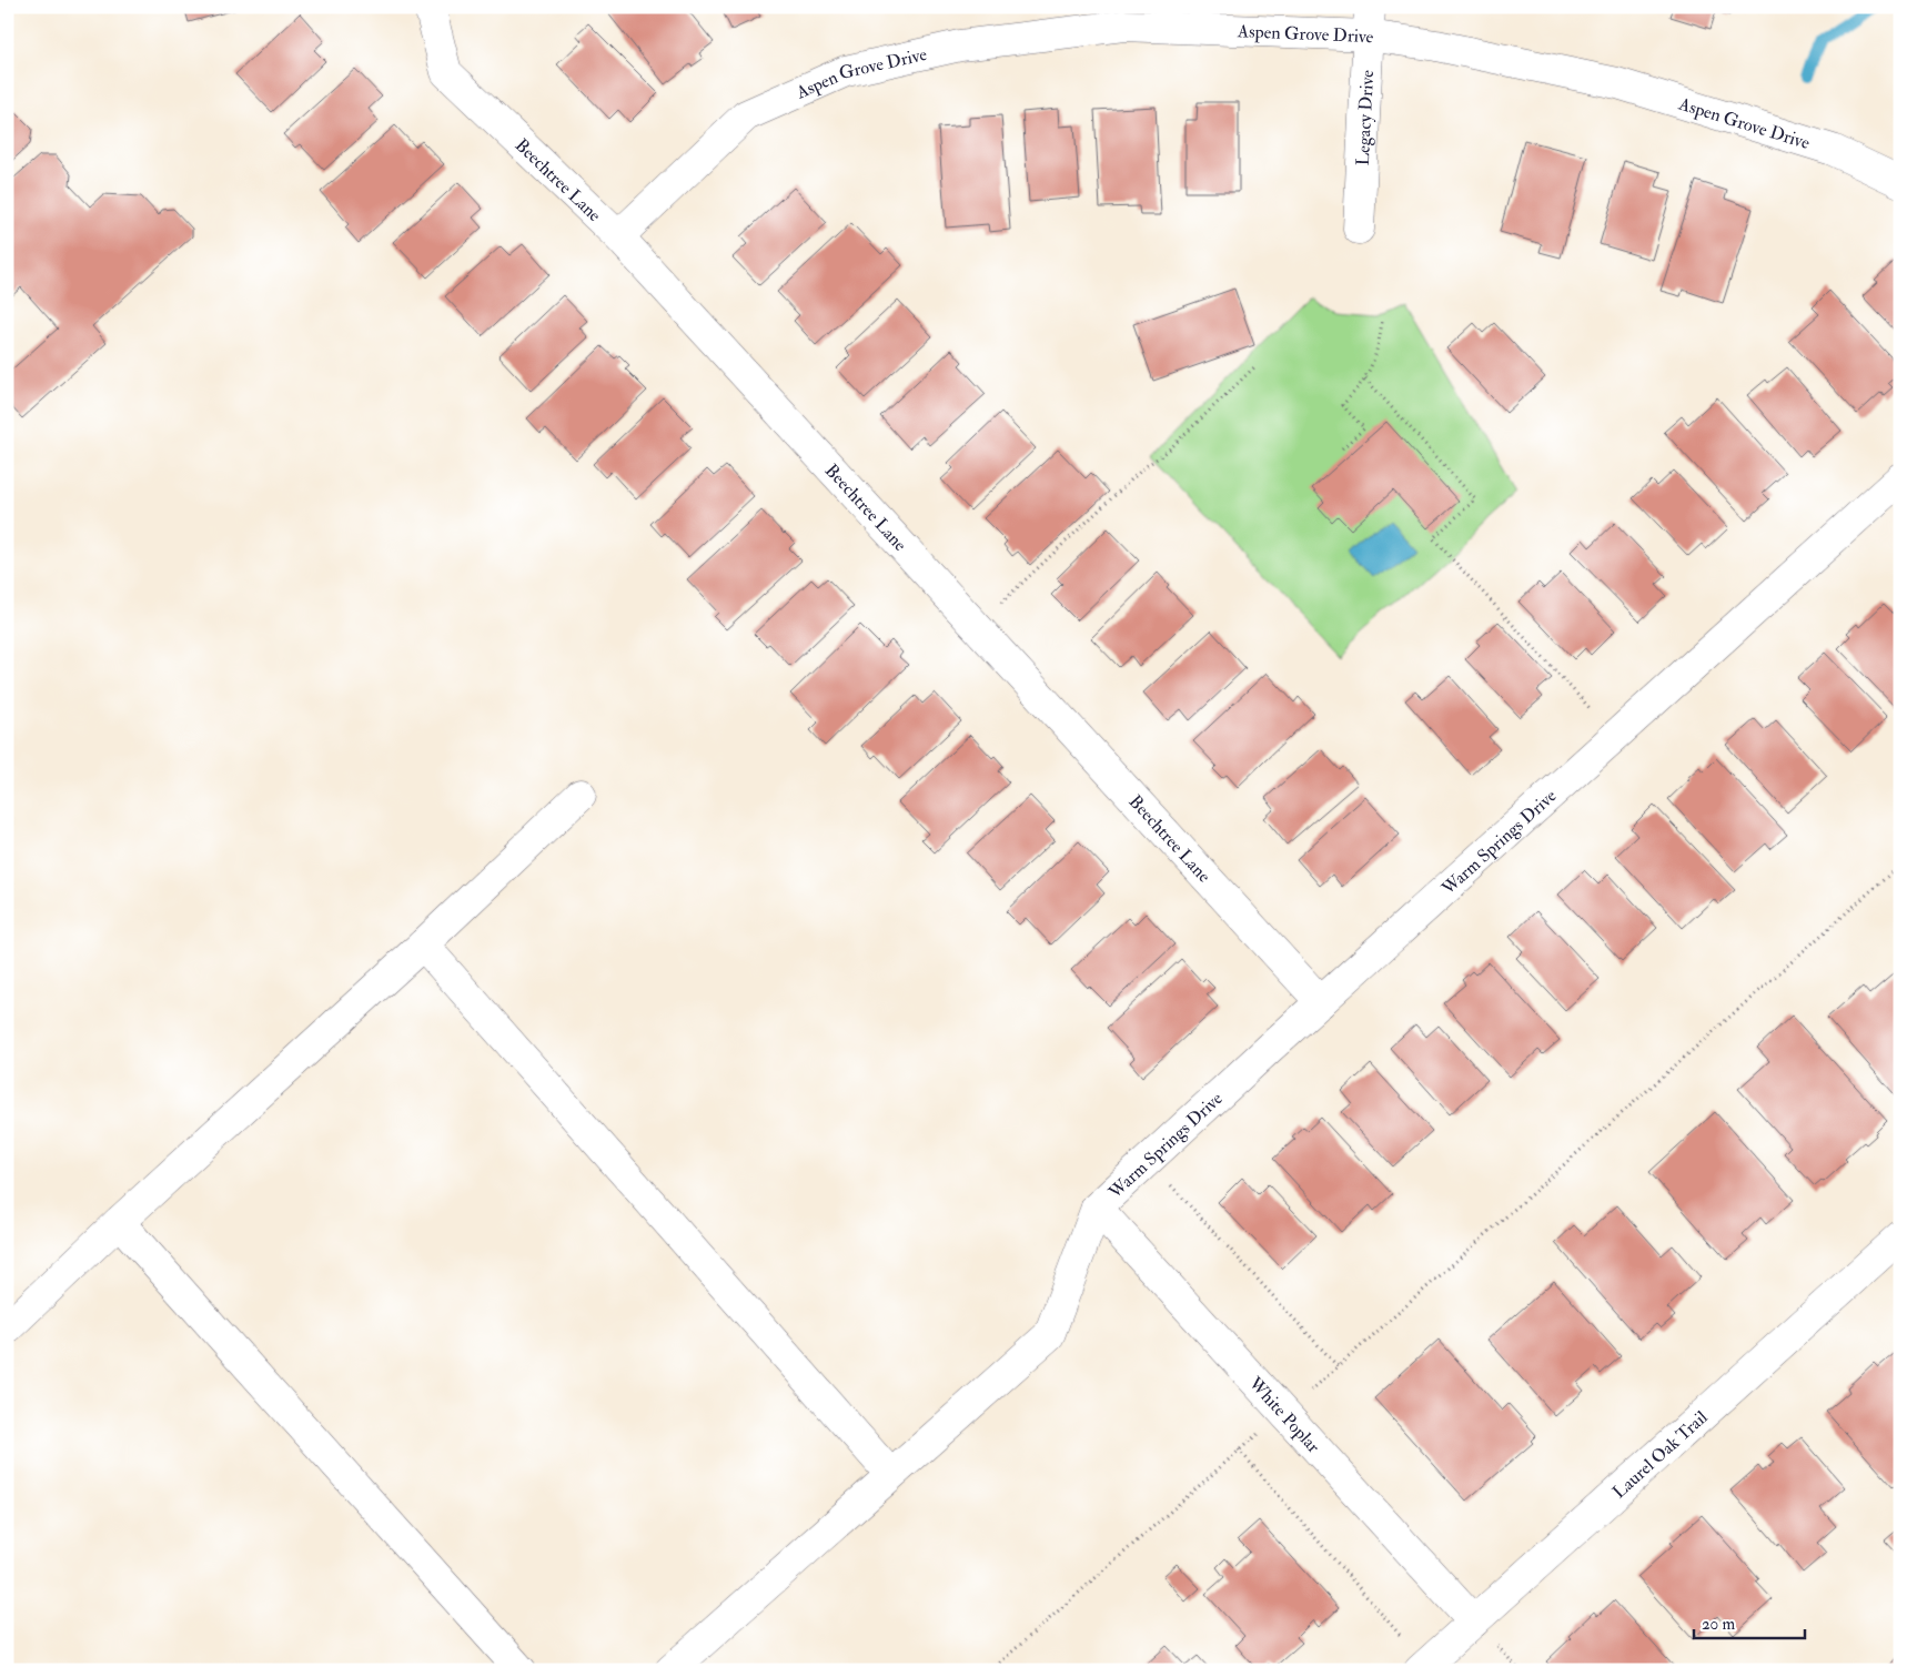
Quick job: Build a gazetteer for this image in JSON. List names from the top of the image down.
{
  "streets": {
    "street": [
      "Aspen Grove Drive",
      "Legacy Drive",
      "Beechtree Lane",
      "Warm Springs Drive",
      "White Poplar",
      "Laurel Oak Trail"
    ]
  },
  "crossings": [
    ["Aspen Grove Drive", "Legacy Drive"],
    ["Aspen Grove Drive", "Beechtree Lane"],
    ["Beechtree Lane", "Warm Springs Drive"],
    ["Warm Springs Drive", "White Poplar"],
    ["White Poplar", "Laurel Oak Trail"]
  ],
  "scale_bar": "20 m"
}
